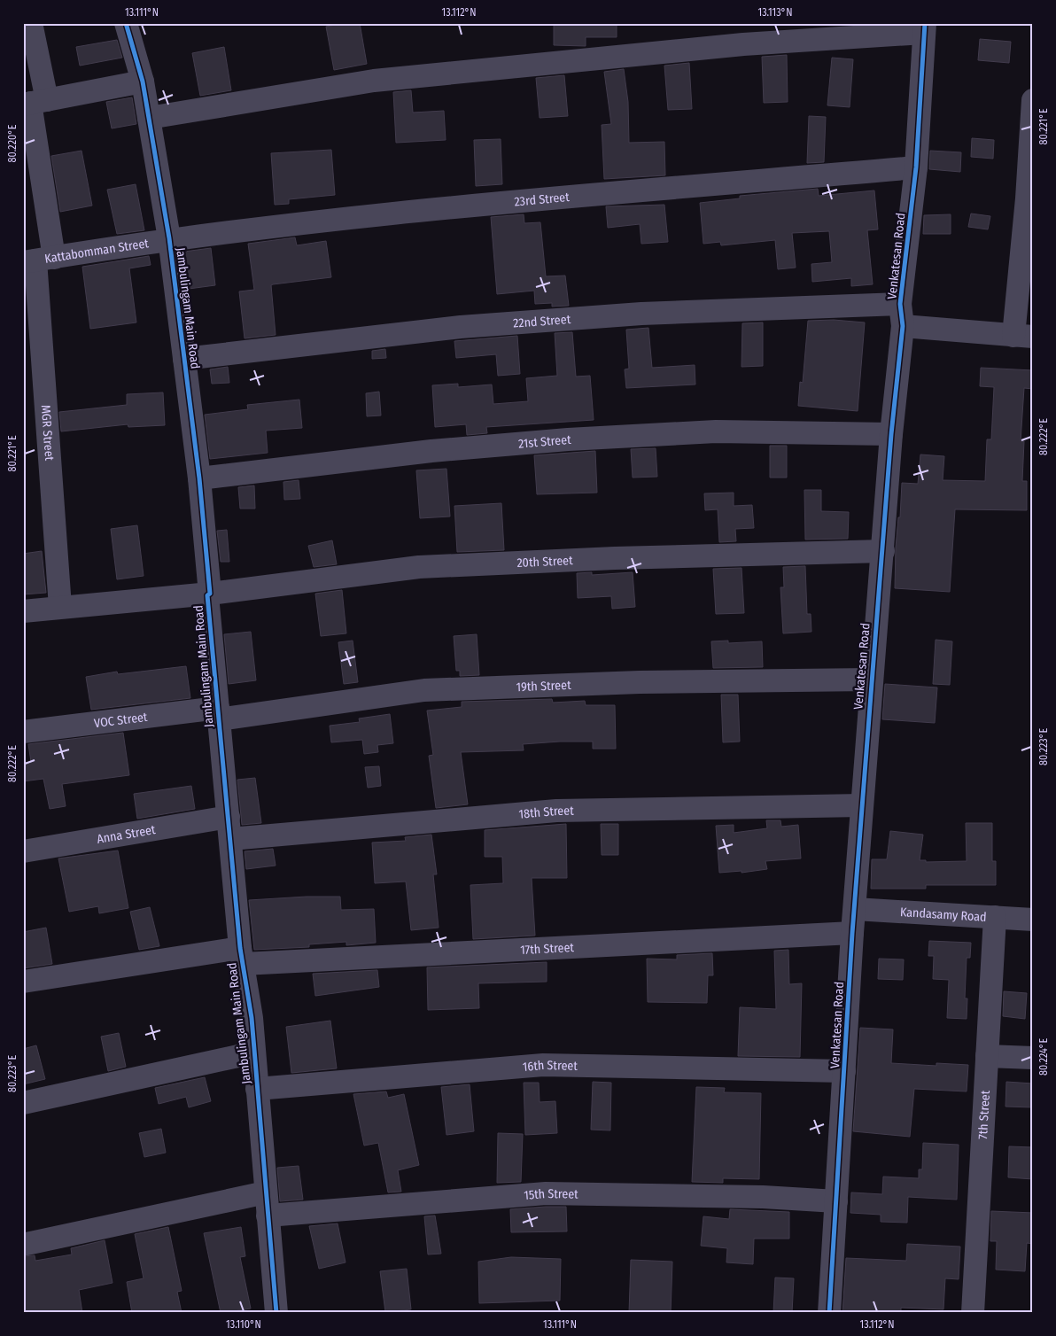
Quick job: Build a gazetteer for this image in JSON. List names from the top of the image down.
{
  "streets": {
    "street": [
      "23rd Street",
      "Kattabomman Street",
      "Venkatesan Road",
      "Jambulingam Main Road",
      "22nd Street",
      "MGR Street",
      "21st Street",
      "20th Street",
      "19th Street",
      "VOC Street",
      "18th Street",
      "Anna Street",
      "Kandasamy Road",
      "17th Street",
      "16th Street",
      "7th Street",
      "15th Street"
    ]
  },
  "crossings": [
    ["23rd Street", "Kattabomman Street"],
    ["23rd Street", "Venkatesan Road"],
    ["23rd Street", "Jambulingam Main Road"],
    ["Kattabomman Street", "Jambulingam Main Road"],
    ["Kattabomman Street", "MGR Street"],
    ["Venkatesan Road", "22nd Street"],
    ["Venkatesan Road", "21st Street"],
    ["Venkatesan Road", "20th Street"],
    ["Venkatesan Road", "19th Street"],
    ["Venkatesan Road", "18th Street"],
    ["Venkatesan Road", "Kandasamy Road"],
    ["Venkatesan Road", "17th Street"],
    ["Venkatesan Road", "16th Street"],
    ["Venkatesan Road", "15th Street"],
    ["Jambulingam Main Road", "22nd Street"],
    ["Jambulingam Main Road", "21st Street"],
    ["Jambulingam Main Road", "20th Street"],
    ["Jambulingam Main Road", "19th Street"],
    ["Jambulingam Main Road", "VOC Street"],
    ["Jambulingam Main Road", "18th Street"],
    ["Jambulingam Main Road", "Anna Street"],
    ["Jambulingam Main Road", "17th Street"],
    ["Jambulingam Main Road", "16th Street"],
    ["Jambulingam Main Road", "15th Street"],
    ["MGR Street", "20th Street"],
    ["19th Street", "VOC Street"],
    ["18th Street", "Anna Street"],
    ["Kandasamy Road", "7th Street"]
  ],
  "coordinates": [
    "13.111°N",
    "13.112°N",
    "13.113°N",
    "80.221°E",
    "80.220°E",
    "80.222°E",
    "80.223°E",
    "80.224°E",
    "13.110°N"
  ]
}
